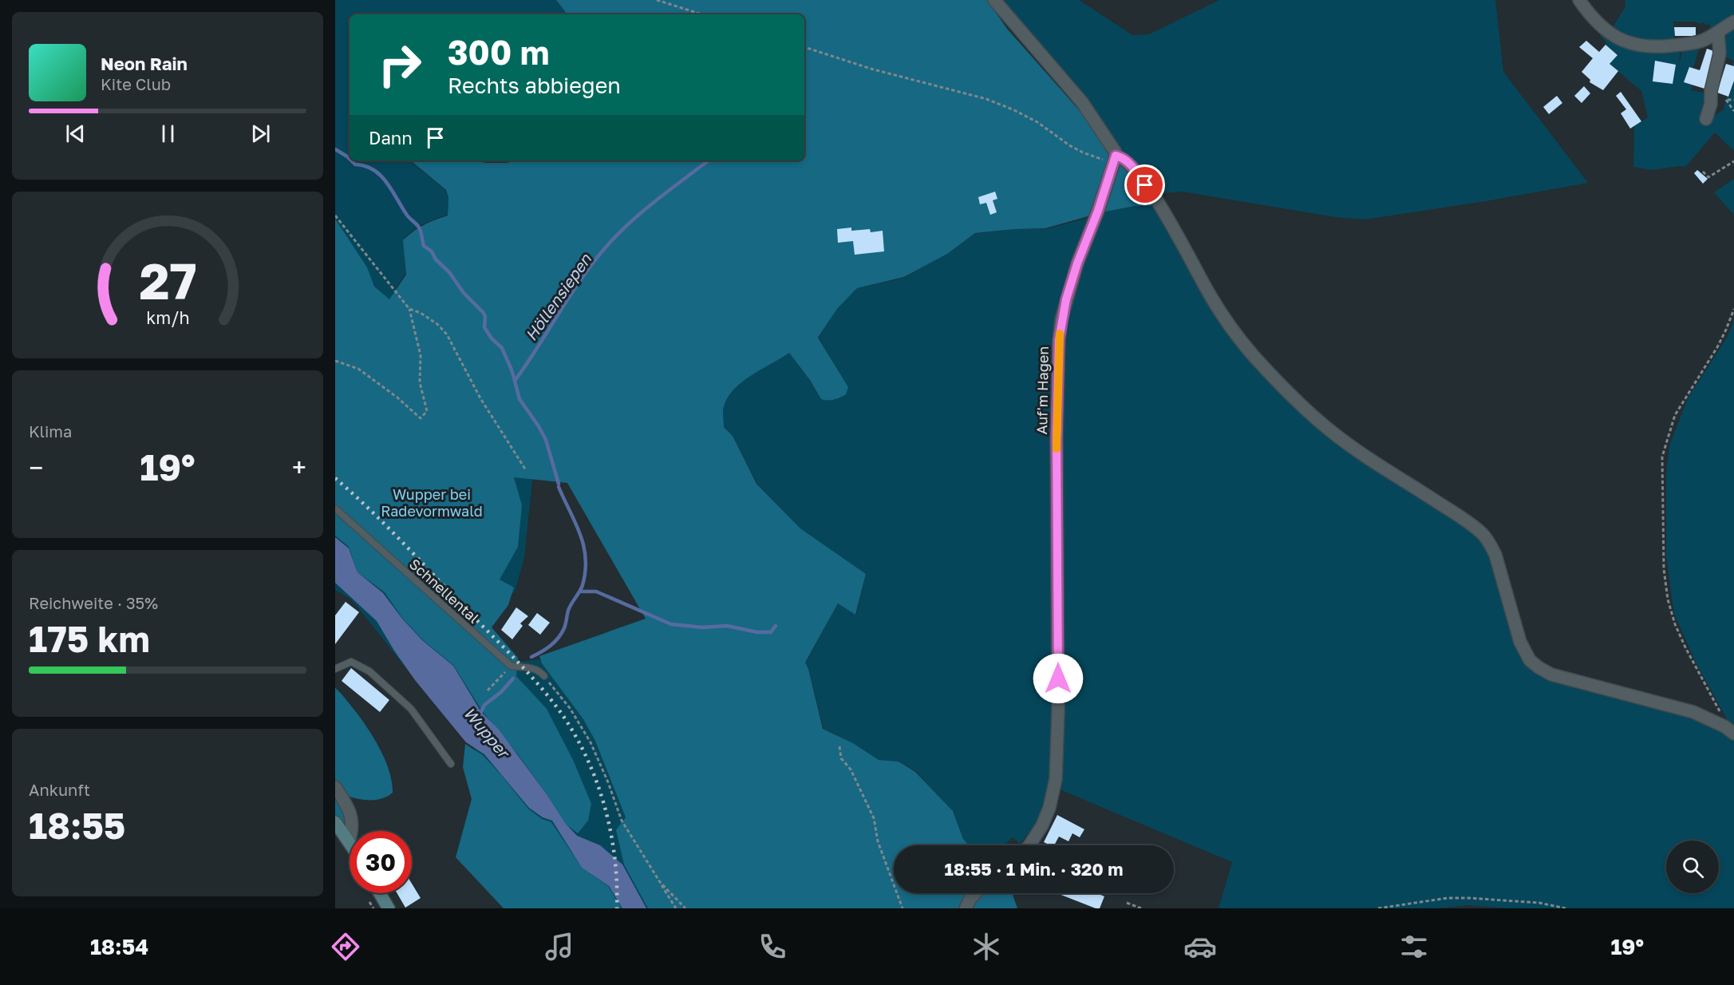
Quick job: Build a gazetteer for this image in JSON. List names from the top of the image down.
{
  "streets": {
    "street": ["Auf'm Hagen"],
    "lane": ["Schnellental"]
  },
  "water": ["Höllensiepen", "Wupper"],
  "parks": ["Wupper bei Radevormwald"],
  "page": {
    "turn": ["300 m", "Rechts abbiegen"],
    "song": ["Neon Rain", "Kite Club"],
    "then": "Dann",
    "tile": [
      "Klima",
      ["Reichweite · 35%", "175 km"],
      ["Ankunft", "18:55"]
    ],
    "heat": ["−", "19°", "+"],
    "limit": "30",
    "trip": "18:55 · 1 Min. · 320 m",
    "tabs": ["18:54", "19°"],
    "gauge": ["27", "km/h"]
  }
}
